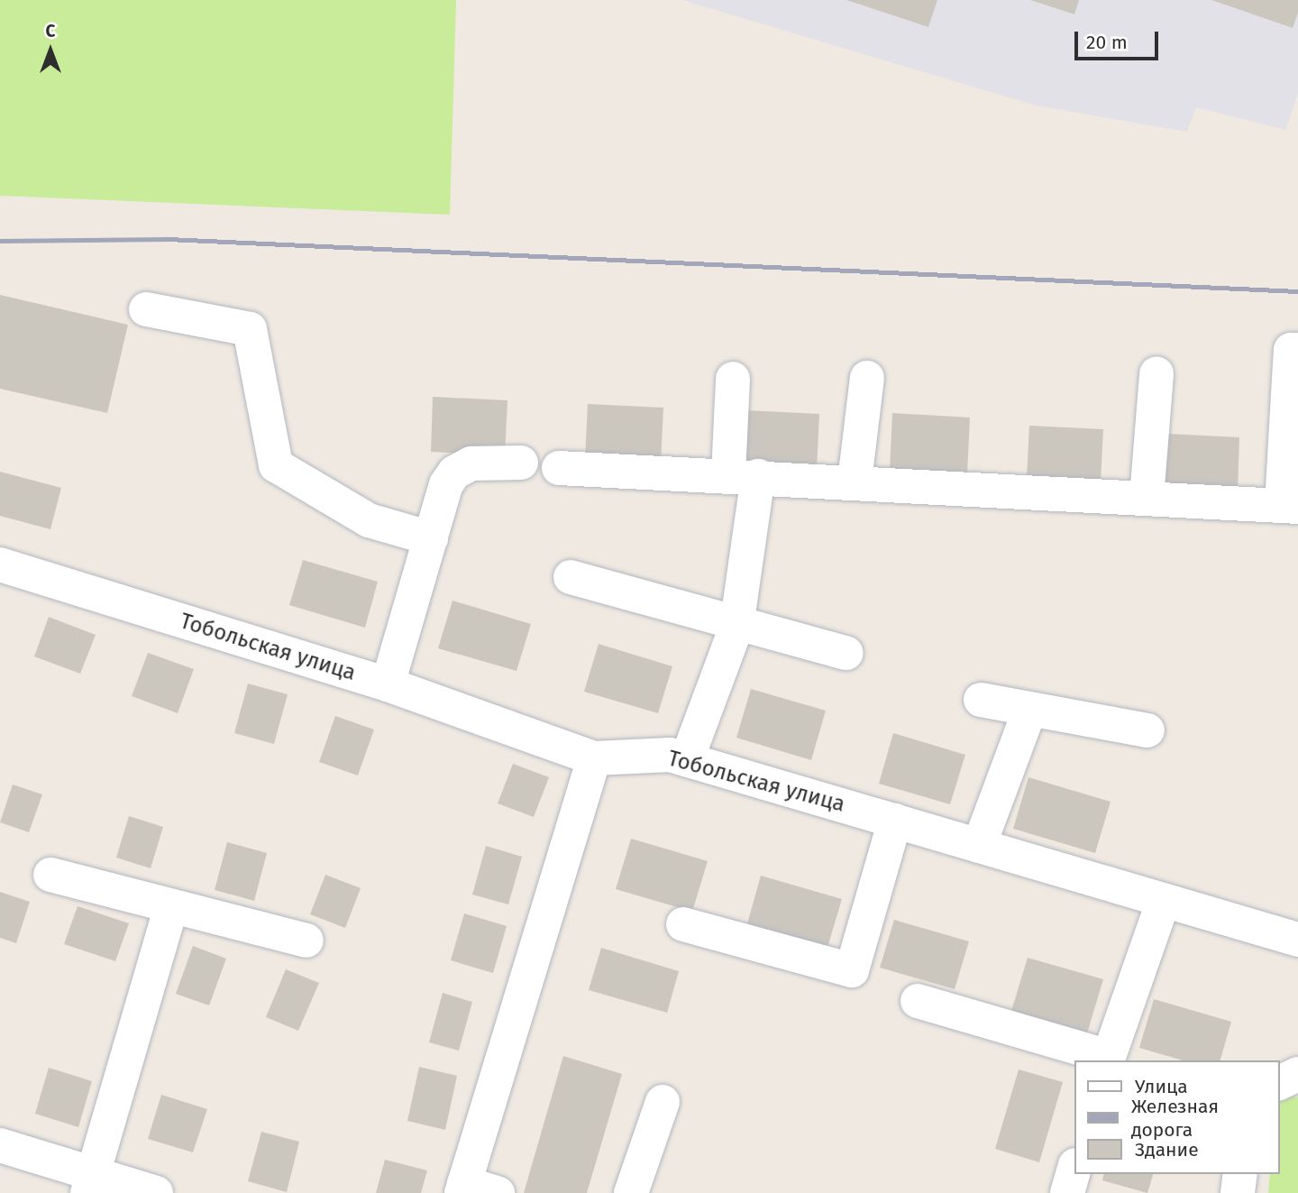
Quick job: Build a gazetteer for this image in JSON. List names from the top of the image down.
{
  "streets": {
    "street": ["Тобольская улица"]
  },
  "legend": ["Улица", "Железная дорога", "Здание"],
  "scale_bar": "20 m",
  "north": "top"
}
